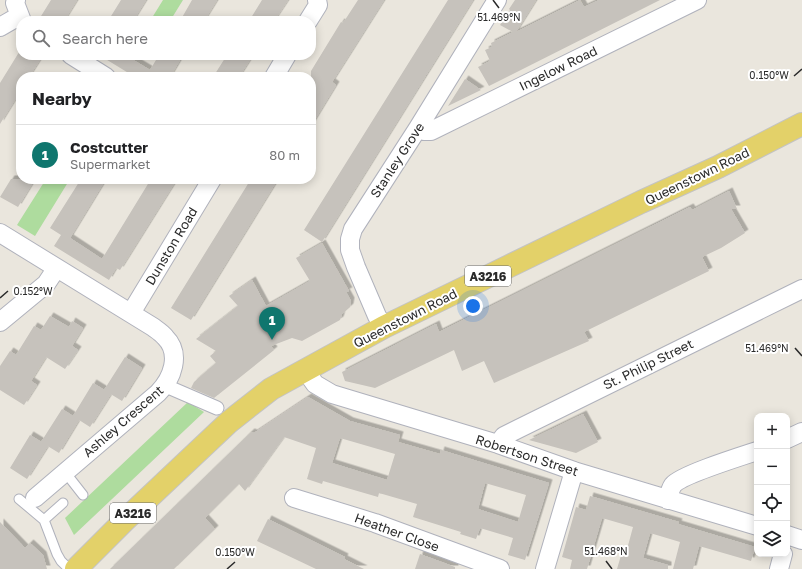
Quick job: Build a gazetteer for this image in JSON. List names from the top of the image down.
{
  "streets": {
    "main road": ["Queenstown Road", "A3216"],
    "street": [
      "Ingelow Road",
      "Stanley Grove",
      "Dunston Road",
      "St. Philip Street",
      "Ashley Crescent",
      "Robertson Street",
      "Heather Close"
    ]
  },
  "crossings": [
    ["Ingelow Road", "Stanley Grove"],
    ["Stanley Grove", "Queenstown Road"],
    ["Queenstown Road", "Robertson Street"],
    ["Dunston Road", "Ashley Crescent"],
    ["St. Philip Street", "Robertson Street"]
  ],
  "page": {
    "search": "Search here",
    "heading": "Nearby",
    "list": [
      {
        "mark": "1",
        "name": "Costcutter",
        "note": "Supermarket",
        "value": "80 m"
      }
    ],
    "pins": "1",
    "map_buttons": ["+", "−"]
  },
  "coordinates": [
    "51.469°N",
    "0.150°W",
    "0.152°W",
    "51.468°N"
  ]
}
